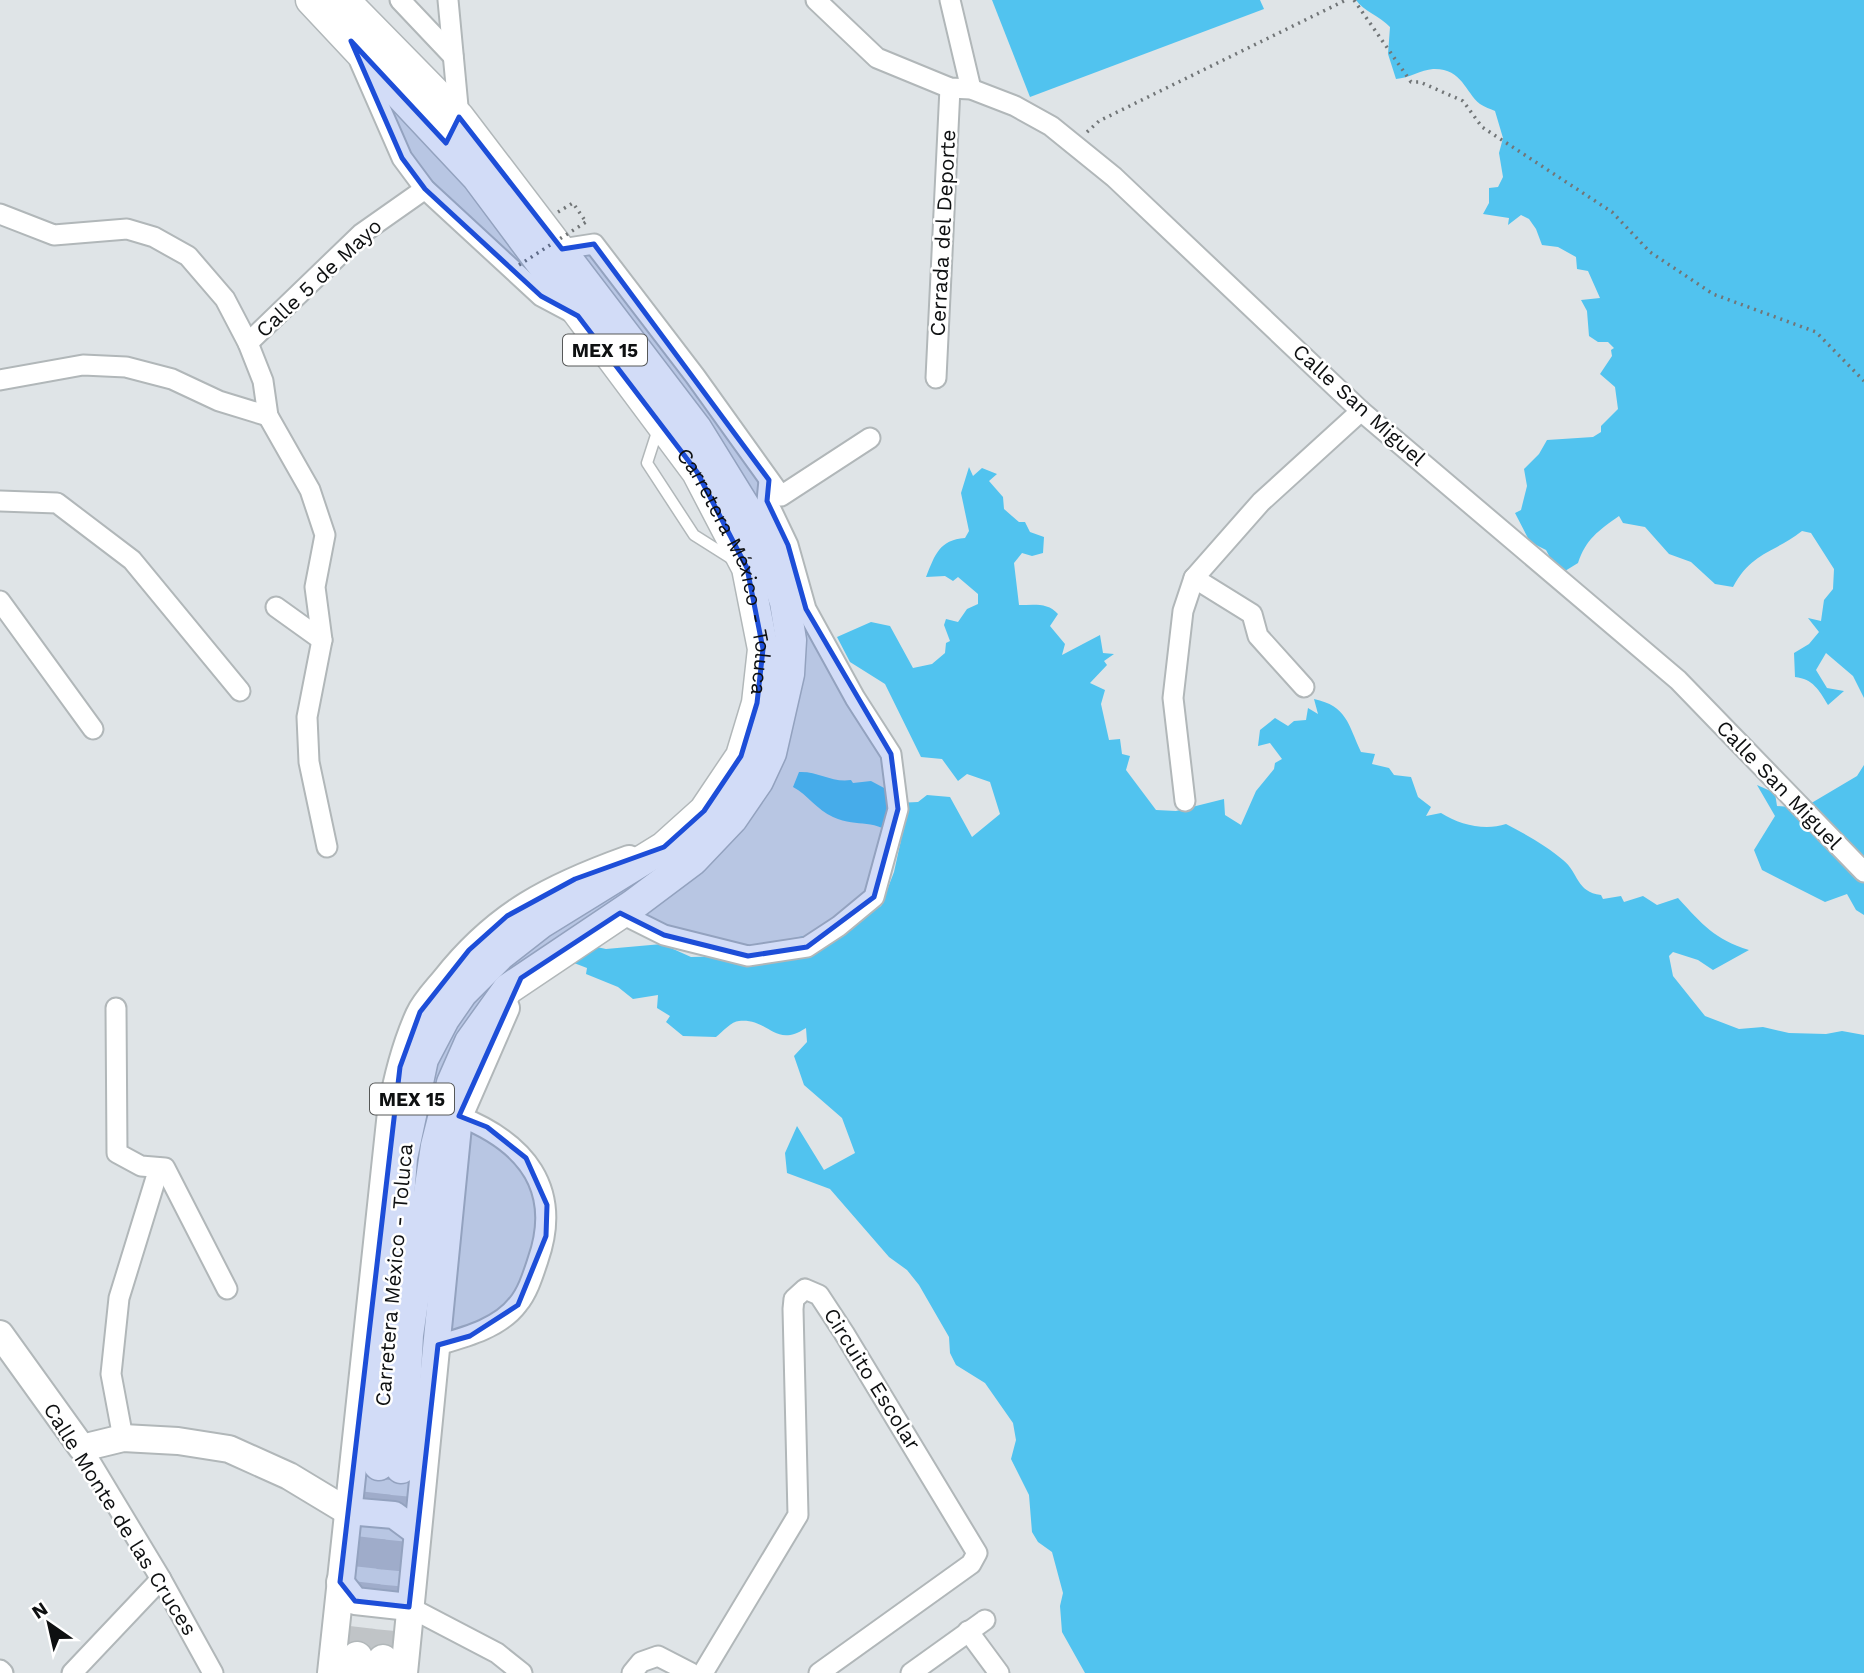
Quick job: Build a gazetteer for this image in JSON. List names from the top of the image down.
{
  "streets": {
    "main road": ["MEX 15", "Carretera México - Toluca"],
    "street": [
      "Cerrada del Deporte",
      "Calle 5 de Mayo",
      "Calle San Miguel",
      "Circuito Escolar",
      "Calle Monte de las Cruces"
    ]
  },
  "crossings": [
    ["Cerrada del Deporte", "Calle San Miguel"]
  ],
  "north": "top left"
}
